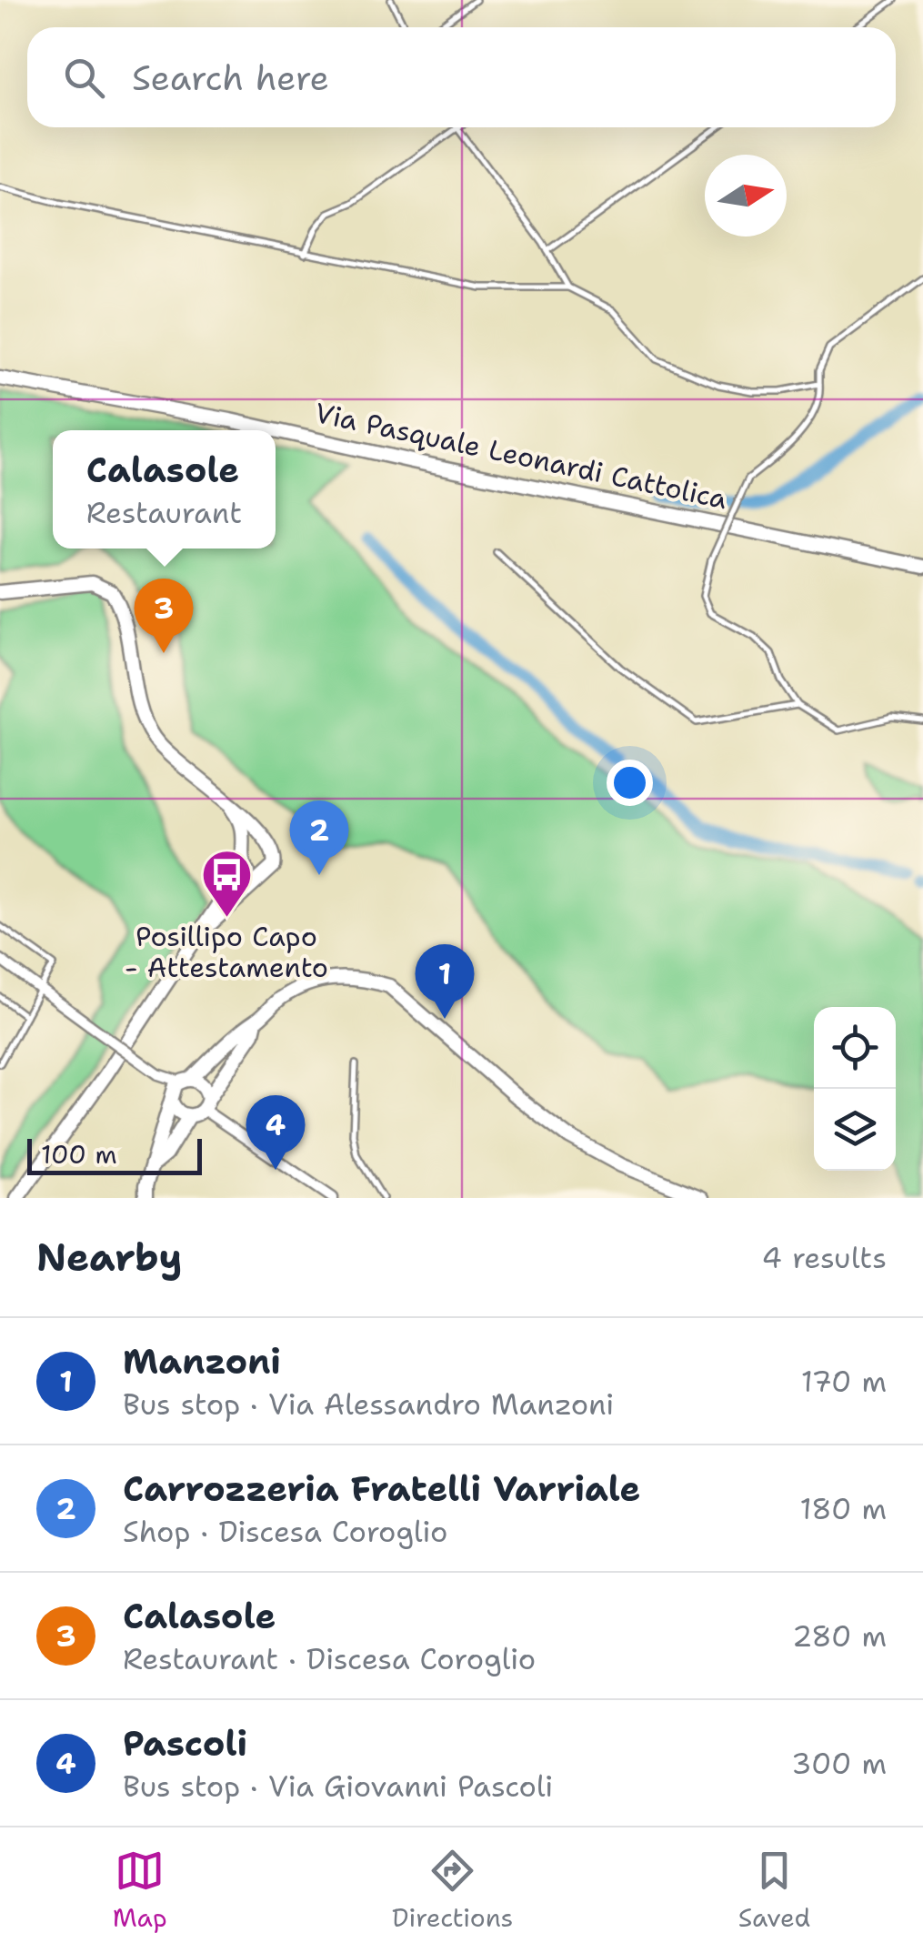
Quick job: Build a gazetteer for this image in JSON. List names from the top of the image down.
{
  "streets": {
    "street": ["Via Pasquale Leonardi Cattolica"]
  },
  "places": {
    "bus stop": ["Posillipo Capo - Attestamento"]
  },
  "scale_bar": "100 m",
  "north": "right",
  "page": {
    "search": "Search here",
    "popup": ["Calasole", "Restaurant"],
    "pins": [
      "3",
      "2",
      "1",
      "4"
    ],
    "scale": "100 m",
    "heading": ["Nearby", "4 results"],
    "list": [
      {
        "mark": "1",
        "name": "Manzoni",
        "note": "Bus stop · Via Alessandro Manzoni",
        "value": "170 m"
      },
      {
        "mark": "2",
        "name": "Carrozzeria Fratelli Varriale",
        "note": "Shop · Discesa Coroglio",
        "value": "180 m"
      },
      {
        "mark": "3",
        "name": "Calasole",
        "note": "Restaurant · Discesa Coroglio",
        "value": "280 m"
      },
      {
        "mark": "4",
        "name": "Pascoli",
        "note": "Bus stop · Via Giovanni Pascoli",
        "value": "300 m"
      }
    ],
    "nav": ["Map", "Directions", "Saved"]
  }
}
